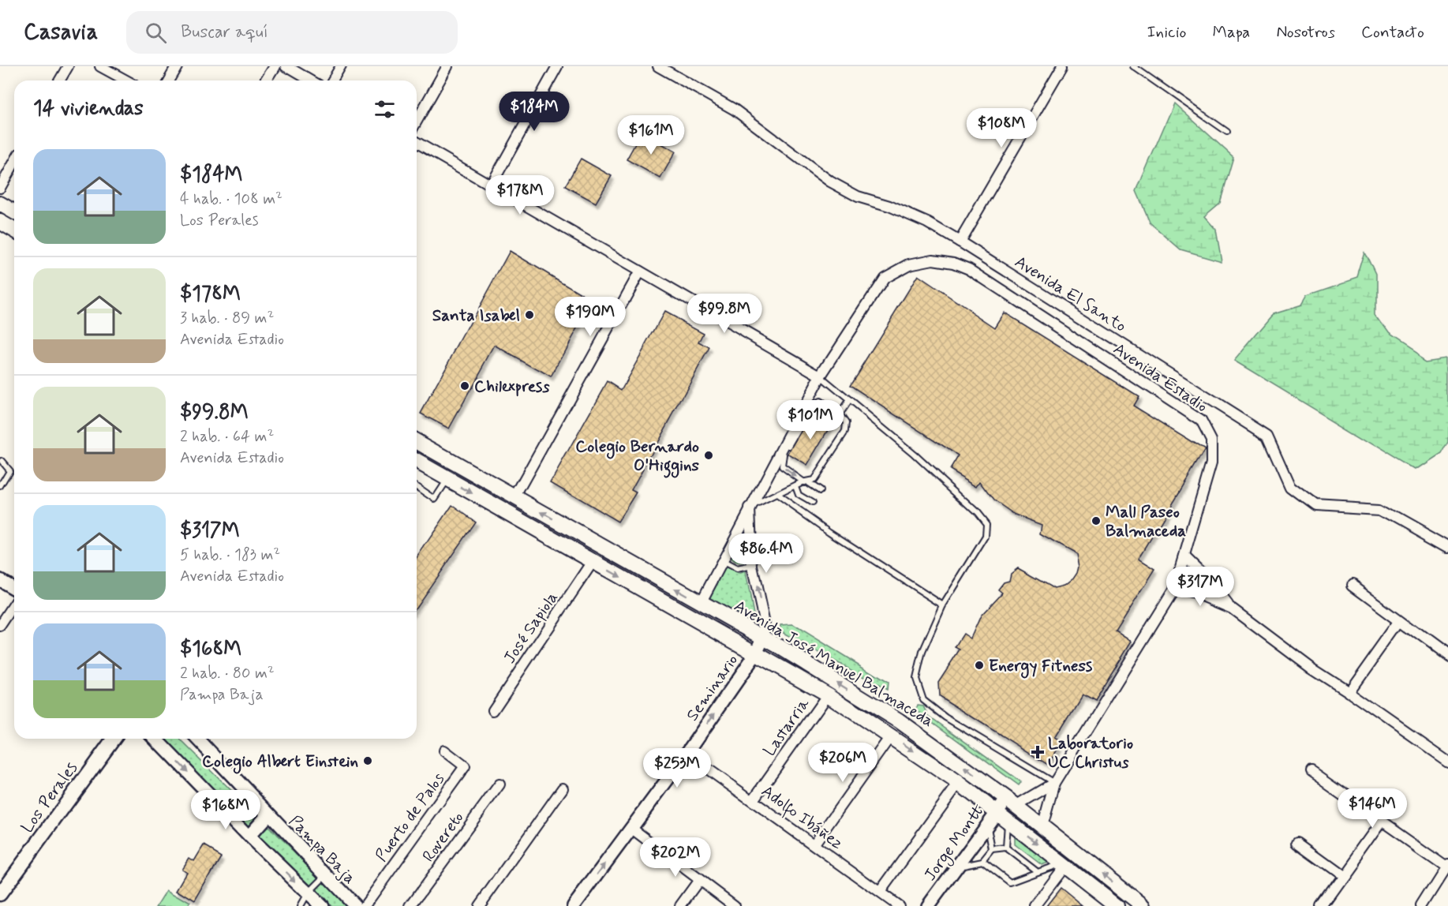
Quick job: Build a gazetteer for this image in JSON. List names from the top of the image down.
{
  "streets": {
    "main road": ["Avenida José Manuel Balmaceda", "Los Perales"],
    "street": [
      "Avenida El Santo",
      "Avenida Estadio",
      "José Sapiola",
      "Seminario",
      "Lastarria",
      "Puerto de Palos",
      "Adolfo Ibáñez",
      "Rovereto",
      "Jorge Montt",
      "Pampa Baja"
    ]
  },
  "crossings": [
    ["Avenida Estadio", "Avenida José Manuel Balmaceda"],
    ["Avenida Estadio", "Seminario"],
    ["Avenida Estadio", "Jorge Montt"],
    ["José Sapiola", "Avenida José Manuel Balmaceda"],
    ["Avenida José Manuel Balmaceda", "Seminario"],
    ["Avenida José Manuel Balmaceda", "Lastarria"],
    ["Avenida José Manuel Balmaceda", "Jorge Montt"],
    ["Seminario", "Adolfo Ibáñez"],
    ["Lastarria", "Adolfo Ibáñez"]
  ],
  "places": {
    "other": [
      "Santa Isabel",
      "Chilexpress",
      "Colegio Bernardo O'Higgins",
      "Mall Paseo Balmaceda",
      "Energy Fitness",
      "Colegio Albert Einstein"
    ],
    "health": ["Laboratorio UC Christus"]
  },
  "page": {
    "header": "Casavia",
    "search": "Buscar aquí",
    "nav": [
      "Inicio",
      "Mapa",
      "Nosotros",
      "Contacto"
    ],
    "heading": "14 viviendas",
    "price": [
      "$184M",
      "$108M",
      "$161M",
      "$178M",
      "$99.8M",
      "$190M",
      "$101M",
      "$86.4M",
      "$317M",
      "$206M",
      "$253M",
      "$146M",
      "$168M",
      "$202M"
    ],
    "list": [
      {
        "name": "$184M",
        "note": "4 hab. · 108 m² · Los Perales"
      },
      {
        "name": "$178M",
        "note": "3 hab. · 89 m² · Avenida Estadio"
      },
      {
        "name": "$99.8M",
        "note": "2 hab. · 64 m² · Avenida Estadio"
      },
      {
        "name": "$317M",
        "note": "5 hab. · 183 m² · Avenida Estadio"
      },
      {
        "name": "$168M",
        "note": "2 hab. · 80 m² · Pampa Baja"
      }
    ]
  }
}
